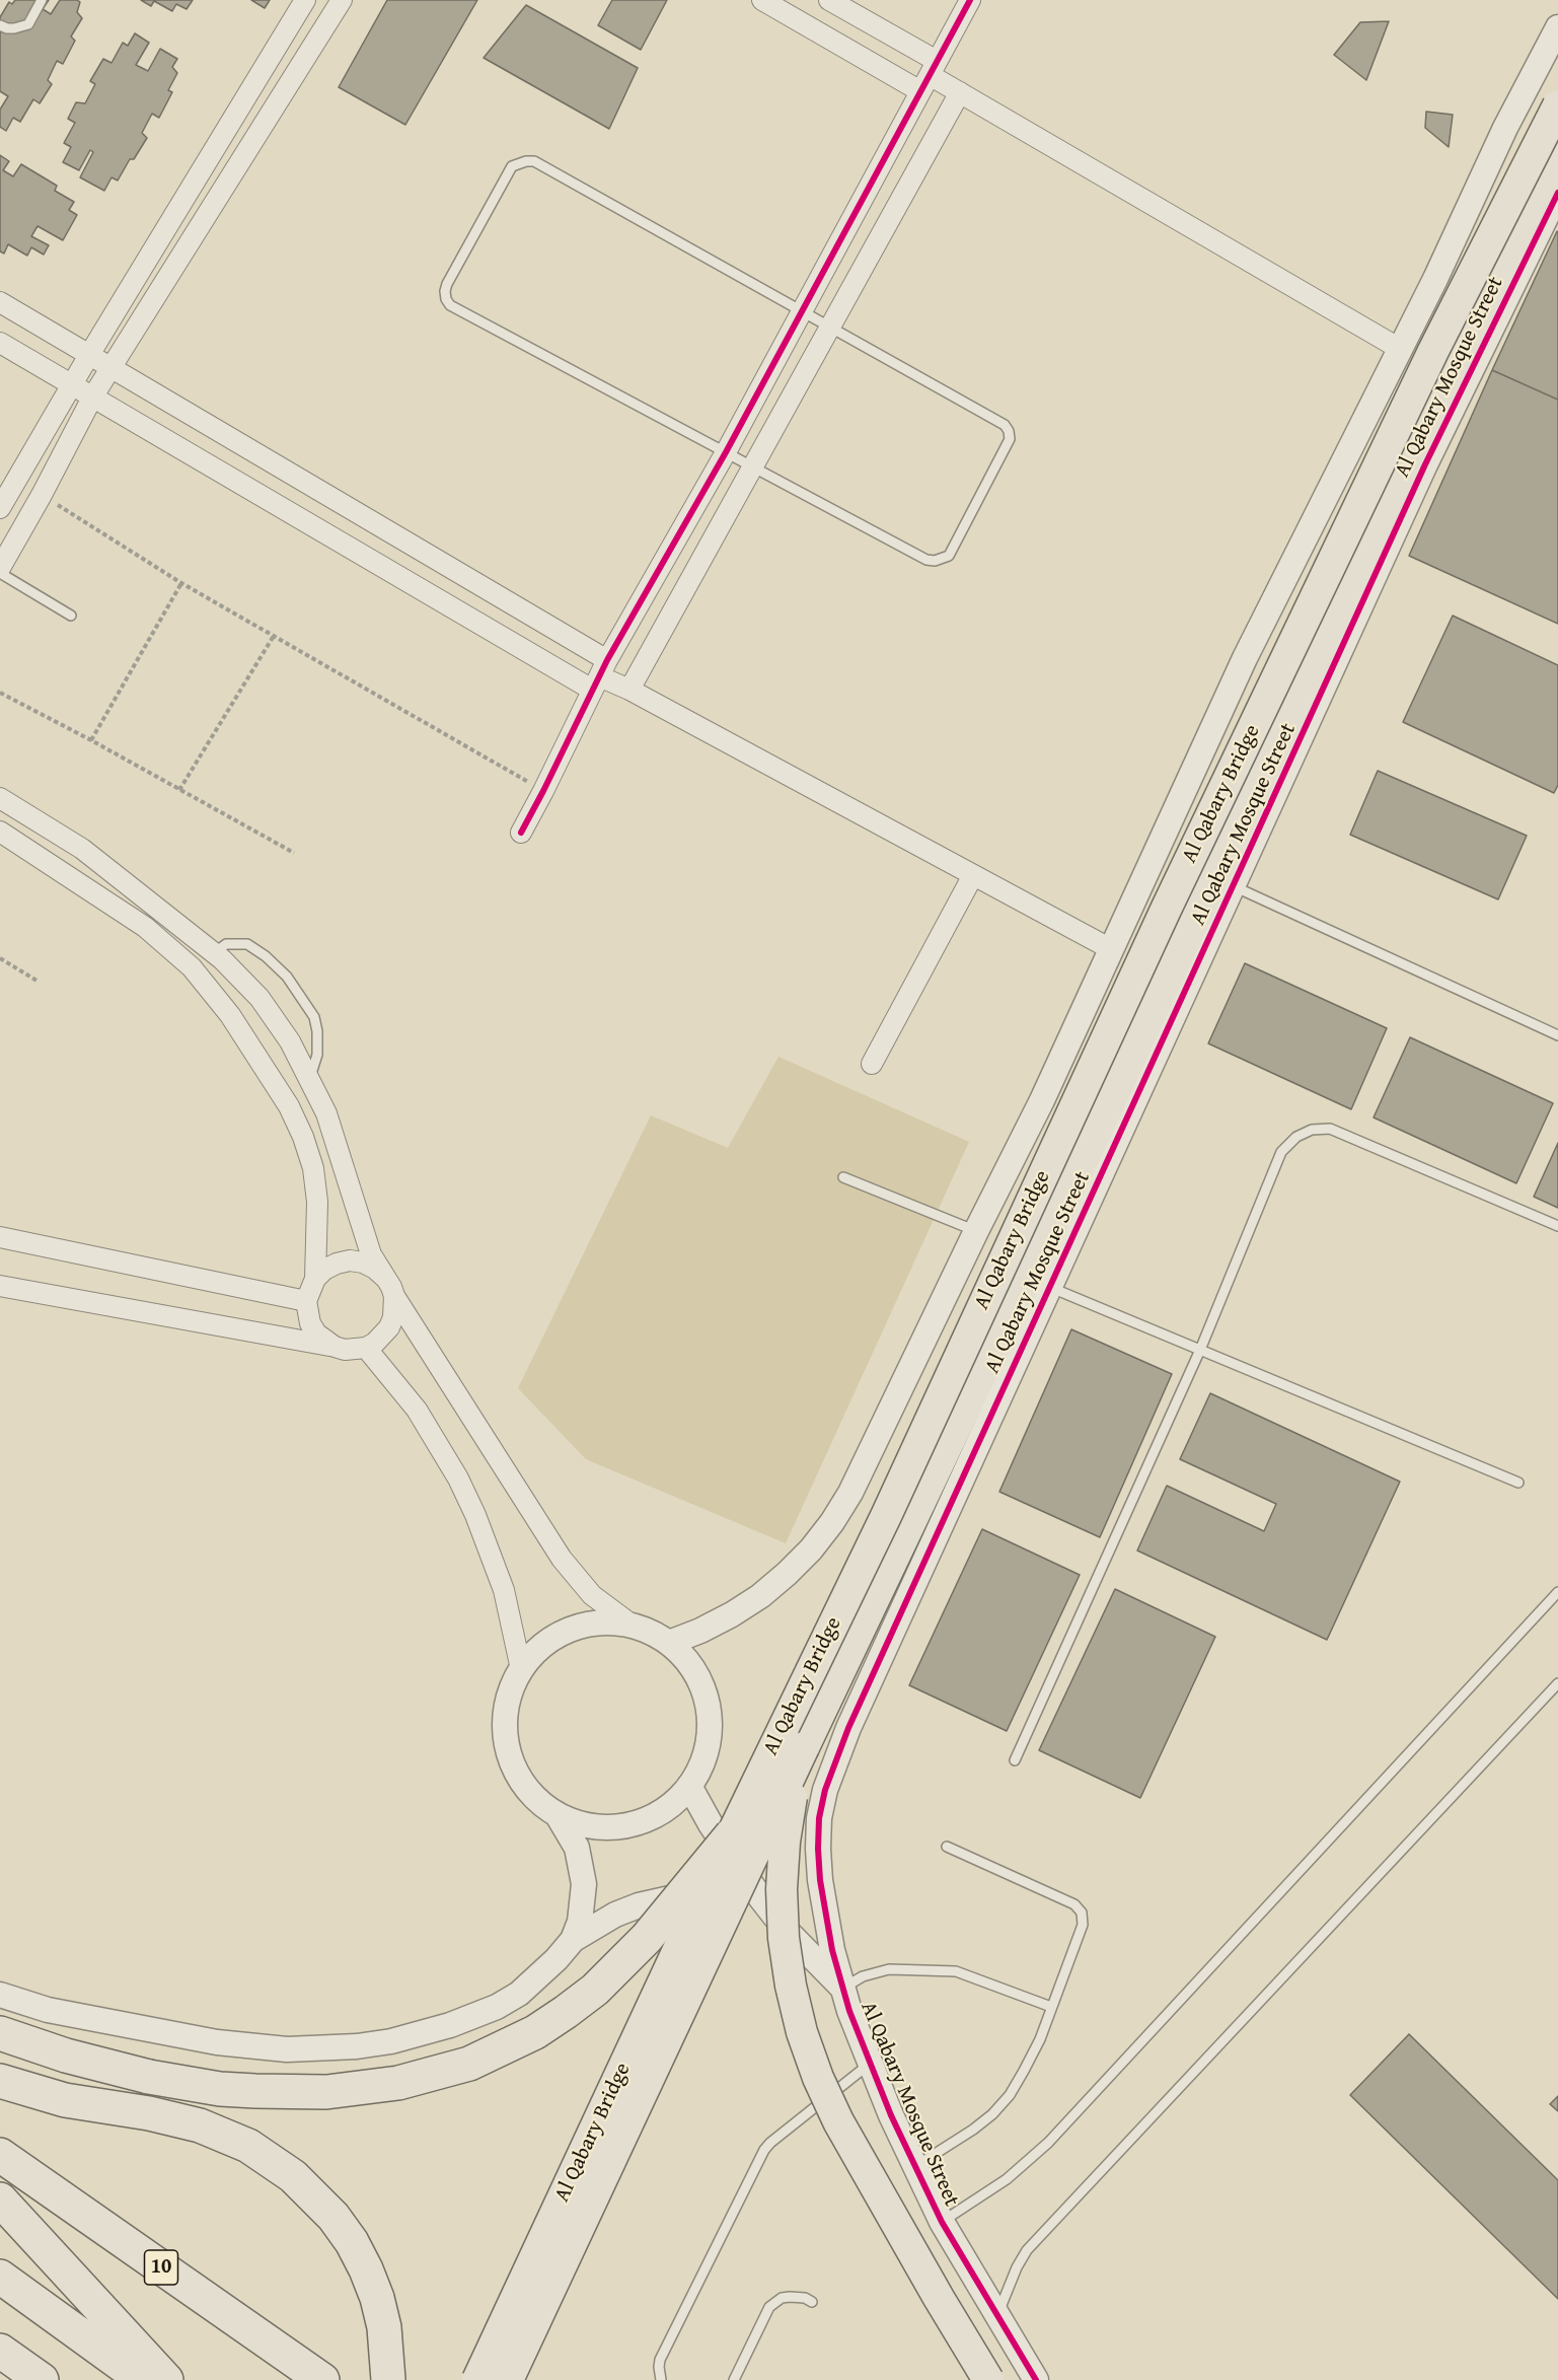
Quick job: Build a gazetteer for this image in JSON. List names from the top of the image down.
{
  "streets": {
    "highway": ["10"],
    "main road": ["Al Qabary Bridge"],
    "street": ["Al Qabary Mosque Street"]
  }
}
